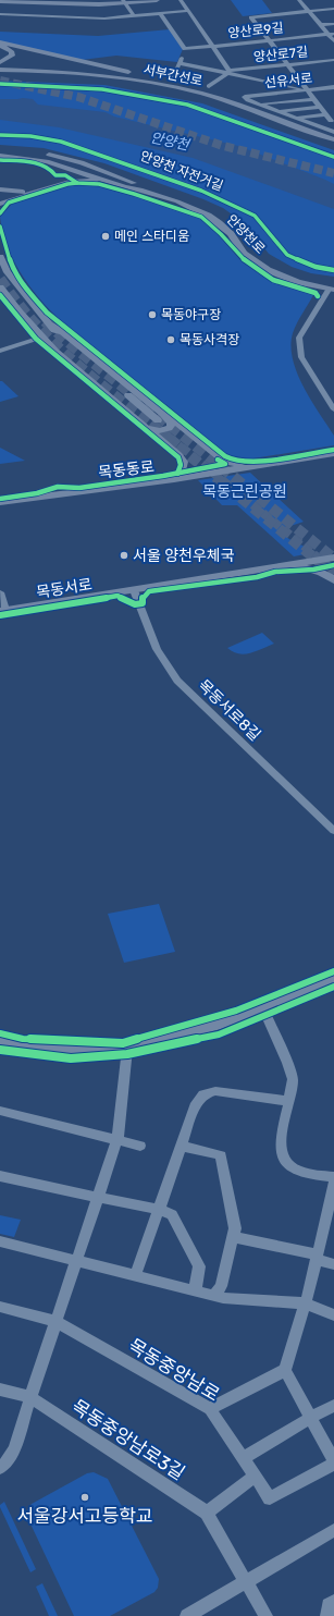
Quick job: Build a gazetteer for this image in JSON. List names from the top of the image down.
{
  "streets": {
    "main road": [
      "서부간선로",
      "안양천로",
      "목동동로",
      "목동서로"
    ],
    "street": [
      "양산로9길",
      "양산로7길",
      "선유서로",
      "목동서로8길",
      "목동중앙남로",
      "목동중앙남로3길"
    ],
    "cycle path": ["안양천 자전거길"]
  },
  "crossings": [
    ["목동서로", "목동서로8길"]
  ],
  "water": ["안양천"],
  "parks": ["목동근린공원"],
  "places": [
    "메인 스타디움",
    "목동야구장",
    "목동사격장",
    "서울 양천우체국",
    "서울강서고등학교"
  ]
}
